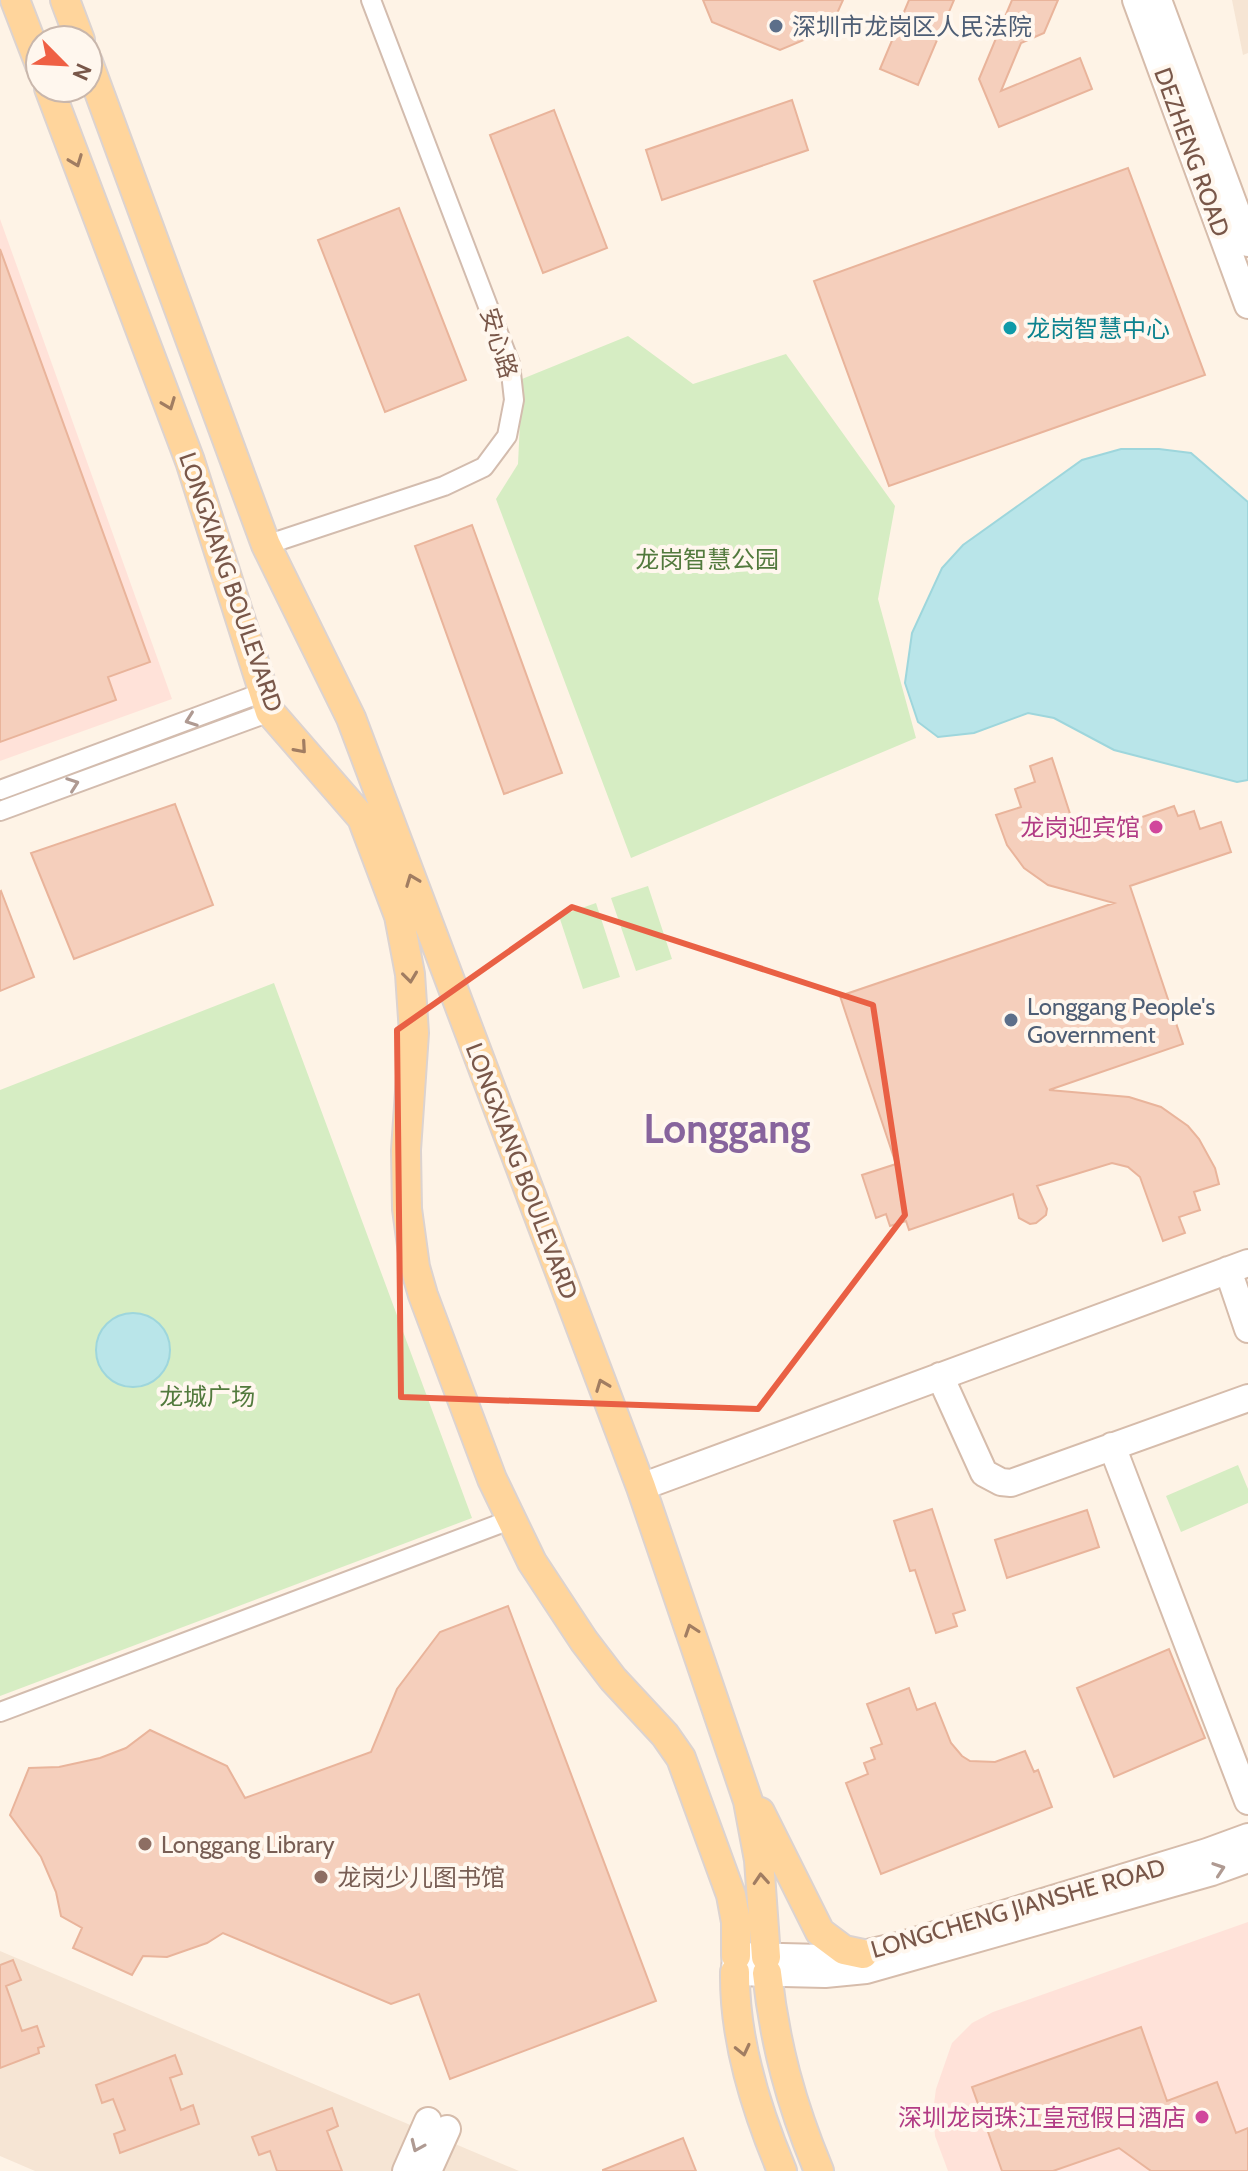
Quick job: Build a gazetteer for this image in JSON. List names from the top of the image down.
{
  "streets": {
    "main road": ["DEZHENG ROAD", "LONGXIANG BOULEVARD", "LONGCHENG JIANSHE ROAD"],
    "street": ["安心路"]
  },
  "crossings": [
    ["安心路", "LONGXIANG BOULEVARD"],
    ["LONGXIANG BOULEVARD", "LONGCHENG JIANSHE ROAD"]
  ],
  "districts": ["Longgang"],
  "parks": ["龙岗智慧公园", "龙城广场"],
  "places": [
    "深圳市龙岗区人民法院",
    "龙岗智慧中心",
    "龙岗迎宾馆",
    "Longgang People's Government",
    "Longgang Library",
    "龙岗少儿图书馆",
    "深圳龙岗珠江皇冠假日酒店"
  ],
  "north": "bottom right"
}
